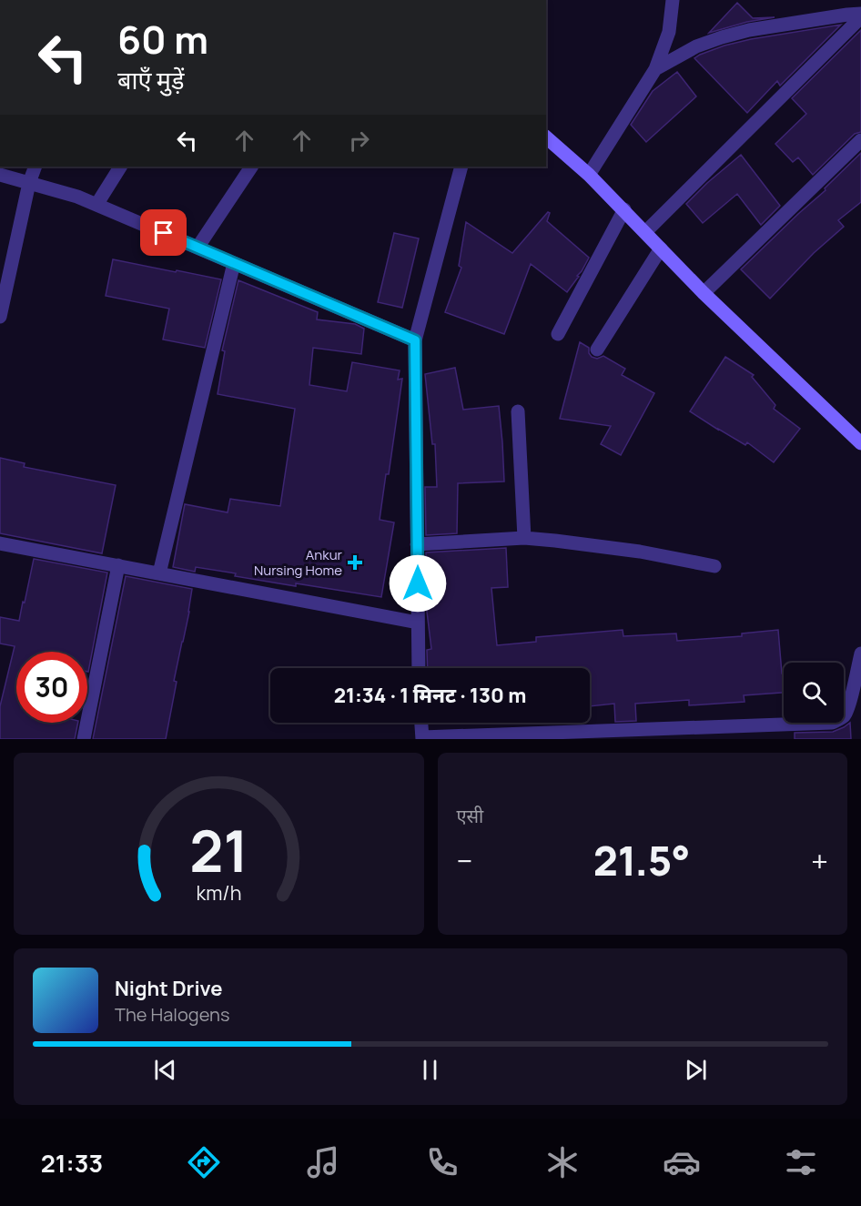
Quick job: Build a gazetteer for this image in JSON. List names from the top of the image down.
{
  "places": {
    "health": ["Ankur Nursing Home"]
  },
  "page": {
    "turn": ["60 m", "बाएँ मुड़ें"],
    "limit": "30",
    "trip": "21:34 · 1 मिनट · 130 m",
    "tile": "एसी",
    "heat": ["−", "21.5°", "+"],
    "song": ["Night Drive", "The Halogens"],
    "tabs": "21:33",
    "gauge": ["21", "km/h"]
  }
}
